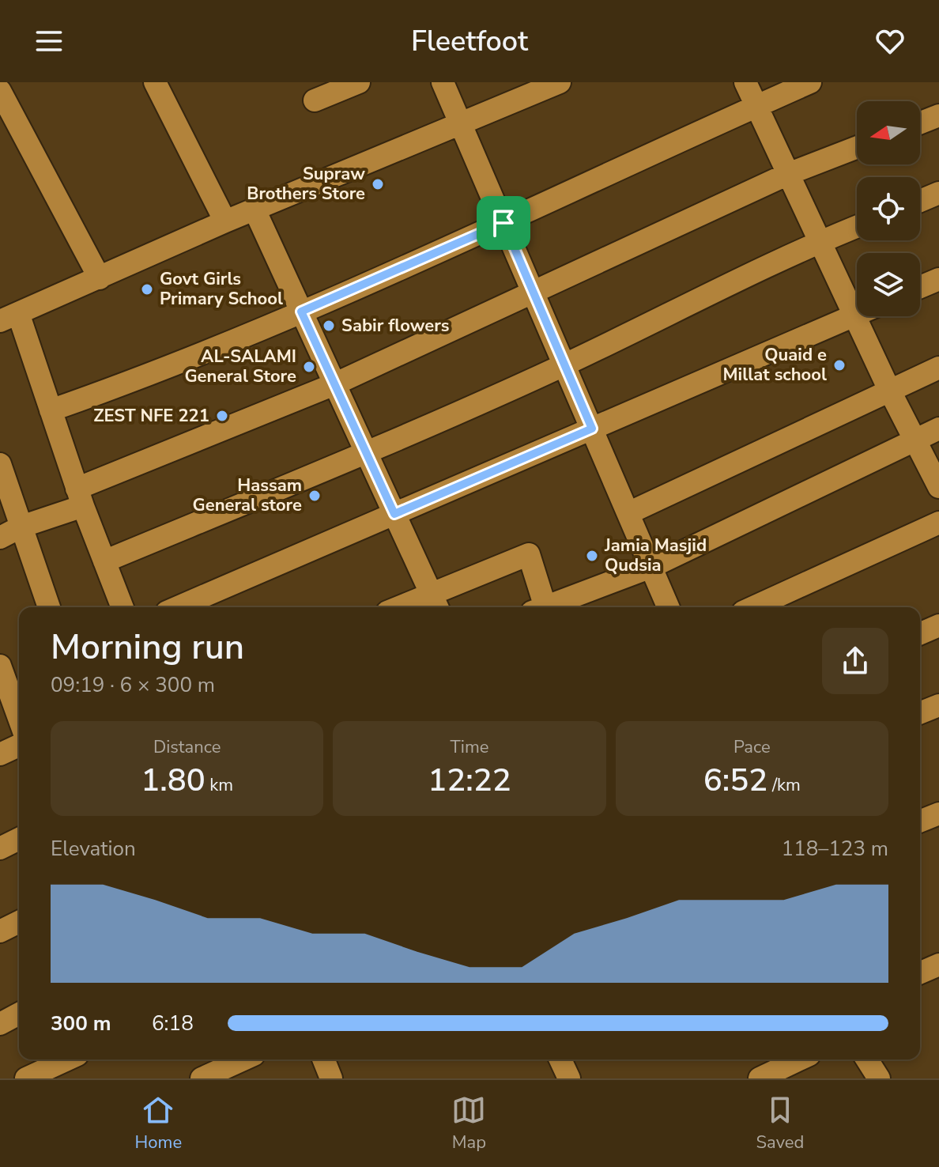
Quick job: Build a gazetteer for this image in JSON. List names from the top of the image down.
{
  "places": [
    "Supraw Brothers Store",
    "Govt Girls Primary School",
    "Sabir flowers",
    "Quaid e Millat school",
    "AL-SALAMI General Store",
    "ZEST NFE 221",
    "Hassam General store",
    "Jamia Masjid Qudsia"
  ],
  "north": "left",
  "page": {
    "header": "Fleetfoot",
    "heading": ["Morning run", "09:19 · 6 × 300 m"],
    "stats": [
      ["Distance", "1.80 km"],
      ["Time", "12:22"],
      ["Pace", "6:52 /km"]
    ],
    "chart": ["Elevation", "118–123 m"],
    "list": [
      {
        "name": "300 m",
        "note": "6:18"
      }
    ],
    "tabs": ["Home", "Map", "Saved"]
  }
}
